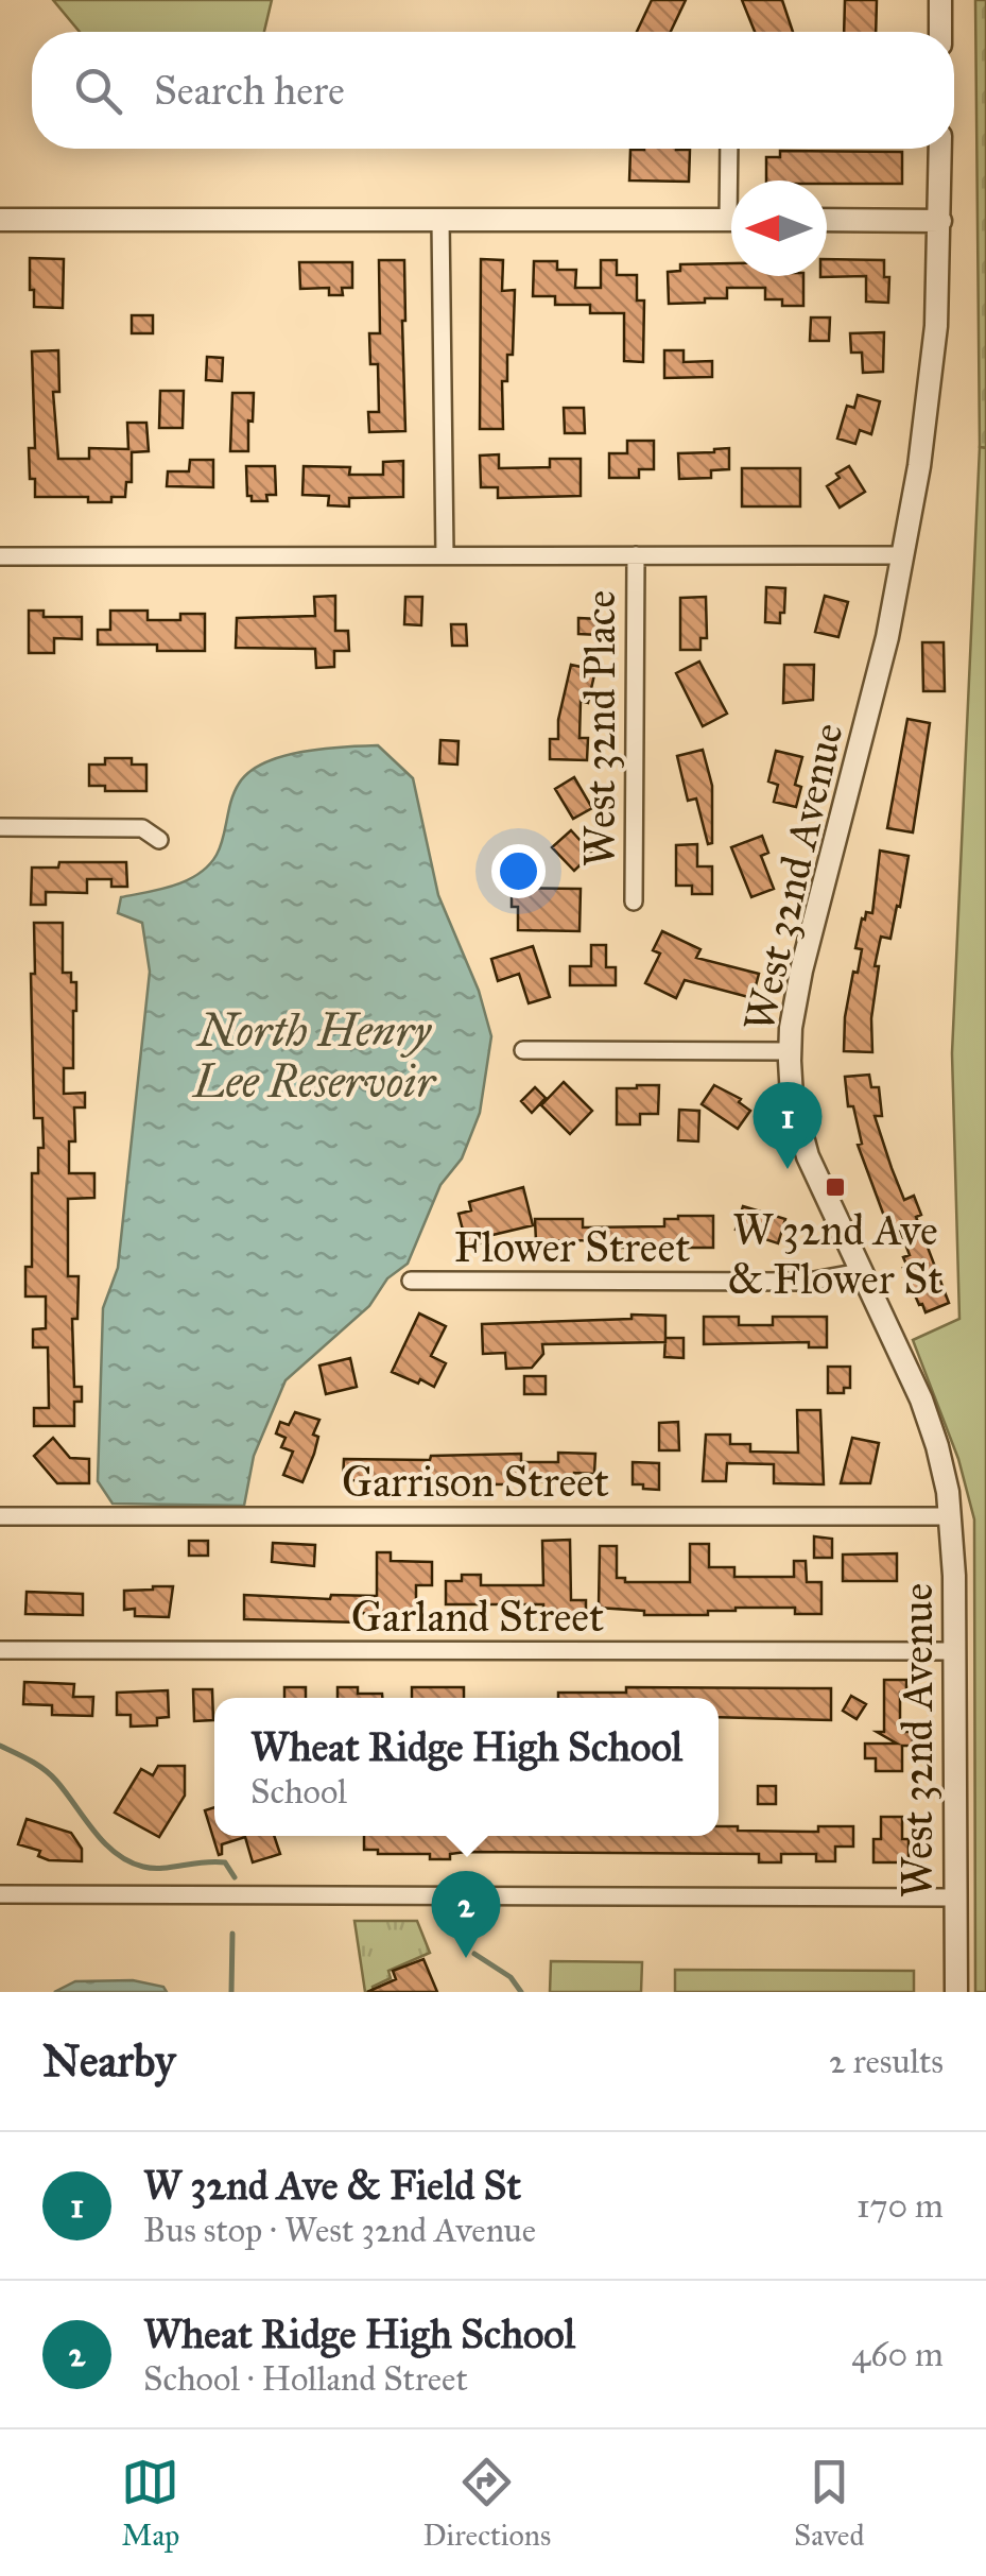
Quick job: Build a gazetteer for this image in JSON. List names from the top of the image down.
{
  "streets": {
    "street": [
      "West 32nd Place",
      "West 32nd Avenue",
      "Flower Street",
      "Garrison Street",
      "Garland Street"
    ]
  },
  "crossings": [
    ["West 32nd Avenue", "Flower Street"],
    ["West 32nd Avenue", "Garrison Street"],
    ["West 32nd Avenue", "Garland Street"]
  ],
  "water": ["North Henry Lee Reservoir"],
  "places": {
    "transit": ["W 32nd Ave & Flower St"]
  },
  "north": "left",
  "page": {
    "search": "Search here",
    "pins": ["1", "2"],
    "popup": ["Wheat Ridge High School", "School"],
    "heading": ["Nearby", "2 results"],
    "list": [
      {
        "mark": "1",
        "name": "W 32nd Ave & Field St",
        "note": "Bus stop · West 32nd Avenue",
        "value": "170 m"
      },
      {
        "mark": "2",
        "name": "Wheat Ridge High School",
        "note": "School · Holland Street",
        "value": "460 m"
      }
    ],
    "nav": ["Map", "Directions", "Saved"]
  }
}
